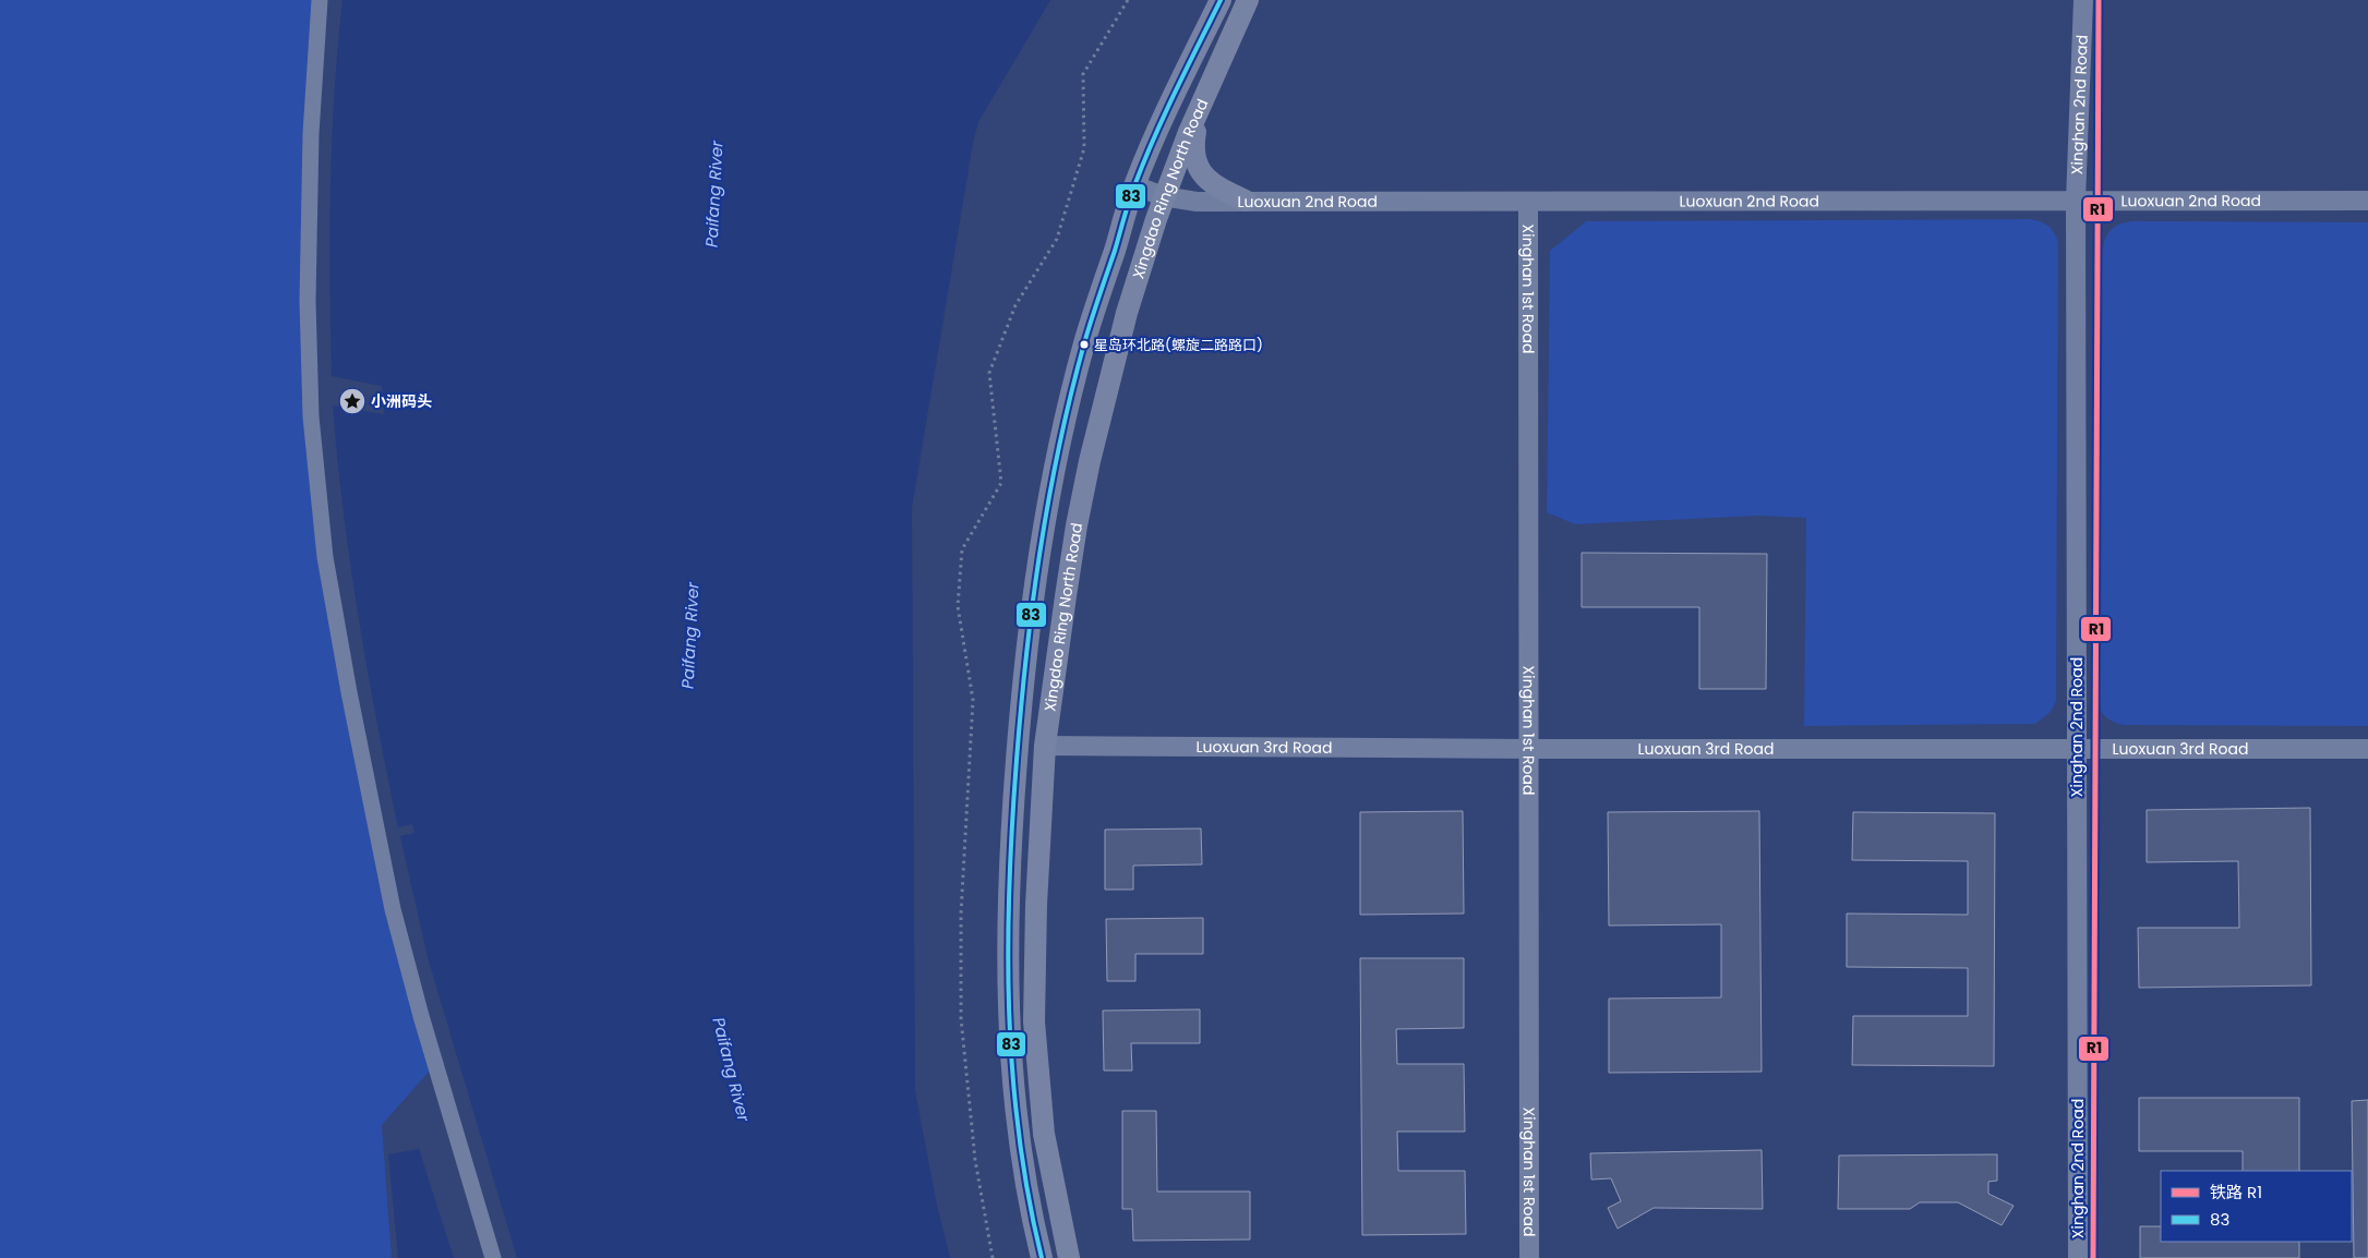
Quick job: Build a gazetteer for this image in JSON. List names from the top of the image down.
{
  "streets": {
    "main road": ["Xingdao Ring North Road"],
    "street": [
      "Xinghan 2nd Road",
      "Luoxuan 2nd Road",
      "Xinghan 1st Road",
      "Luoxuan 3rd Road"
    ]
  },
  "crossings": [
    ["Xinghan 2nd Road", "Luoxuan 2nd Road"],
    ["Xinghan 2nd Road", "Luoxuan 3rd Road"],
    ["Xingdao Ring North Road", "Luoxuan 2nd Road"],
    ["Xingdao Ring North Road", "Luoxuan 3rd Road"],
    ["Luoxuan 2nd Road", "Xinghan 1st Road"],
    ["Xinghan 1st Road", "Luoxuan 3rd Road"]
  ],
  "water": ["Paifang River"],
  "places": {
    "other": ["星岛环北路(螺旋二路路口)"],
    "place": ["小洲码头"]
  },
  "lines": ["rail line R1", "transit line 83"],
  "legend": ["铁路 R1", "83"]
}
